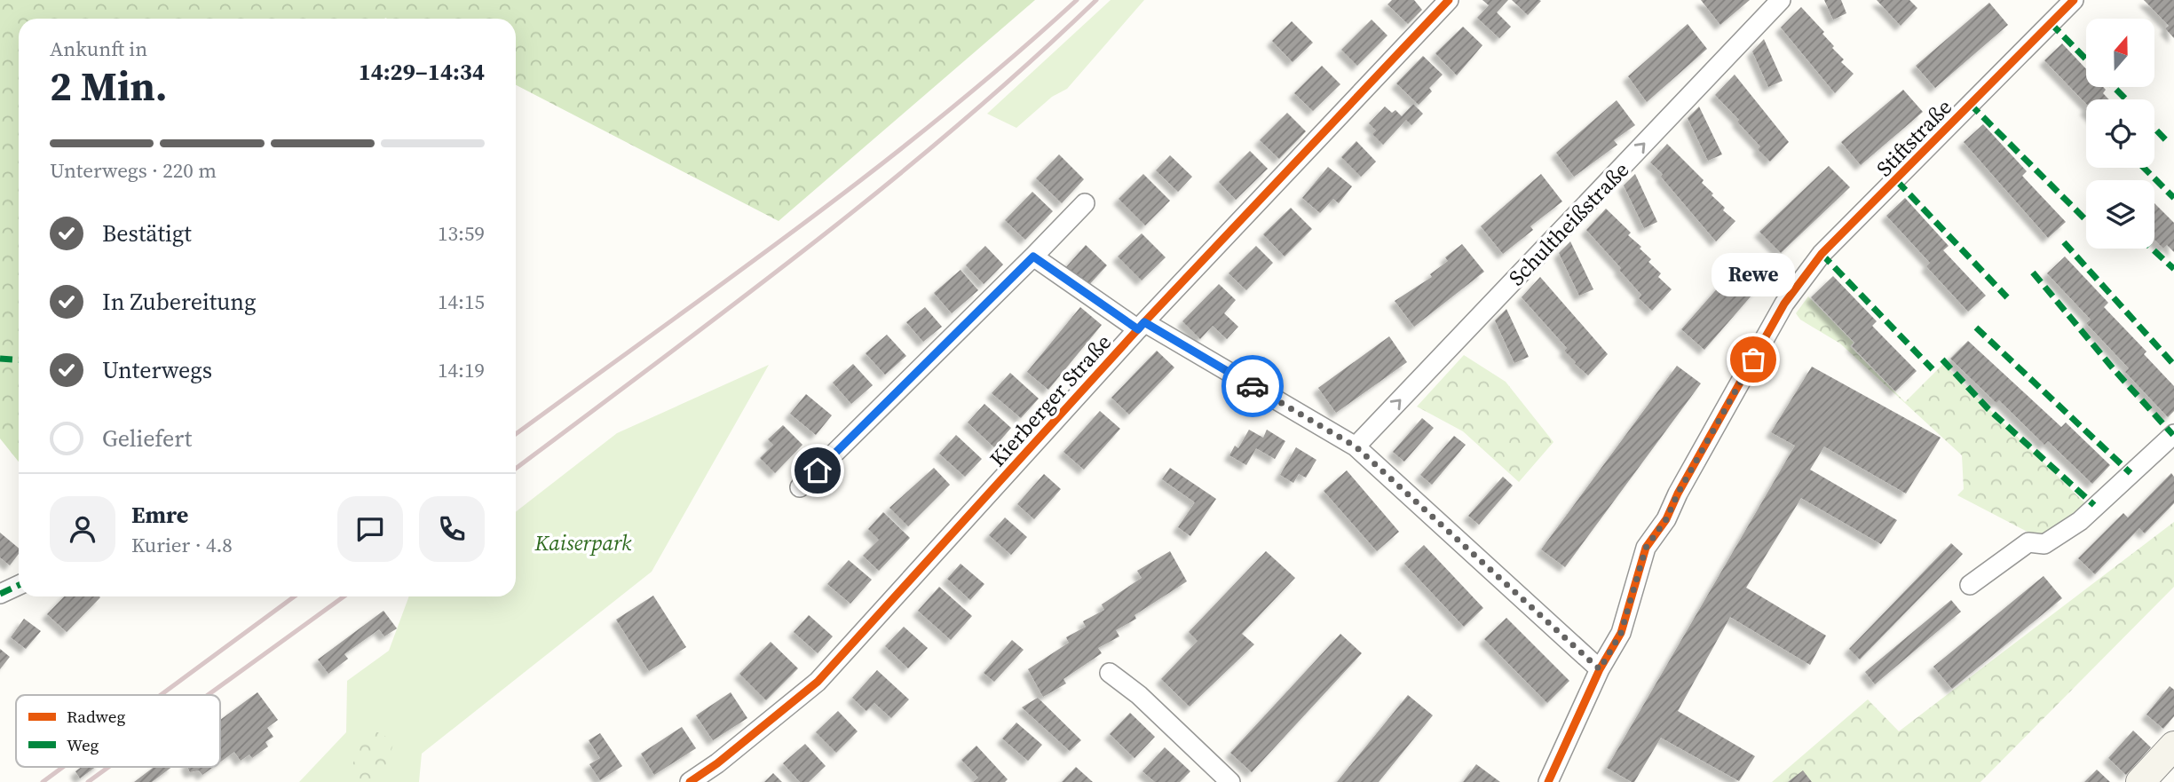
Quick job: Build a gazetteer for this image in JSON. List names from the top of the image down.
{
  "streets": {
    "street": ["Stiftstraße", "Schultheißstraße", "Kierberger Straße"]
  },
  "one_way": ["Schultheißstraße"],
  "parks": ["Kaiserpark"],
  "places": ["Rewe"],
  "legend": ["Radweg", "Weg"],
  "north": "top",
  "page": {
    "heading": ["2 Min.", "Ankunft in", "14:29–14:34"],
    "panel": ["Emre", "Kurier · 4.8"],
    "bar": "Unterwegs · 220 m",
    "list": [
      ["Bestätigt", "13:59"],
      ["In Zubereitung", "14:15"],
      ["Unterwegs", "14:19"],
      "Geliefert"
    ],
    "bubble": "Rewe"
  }
}
